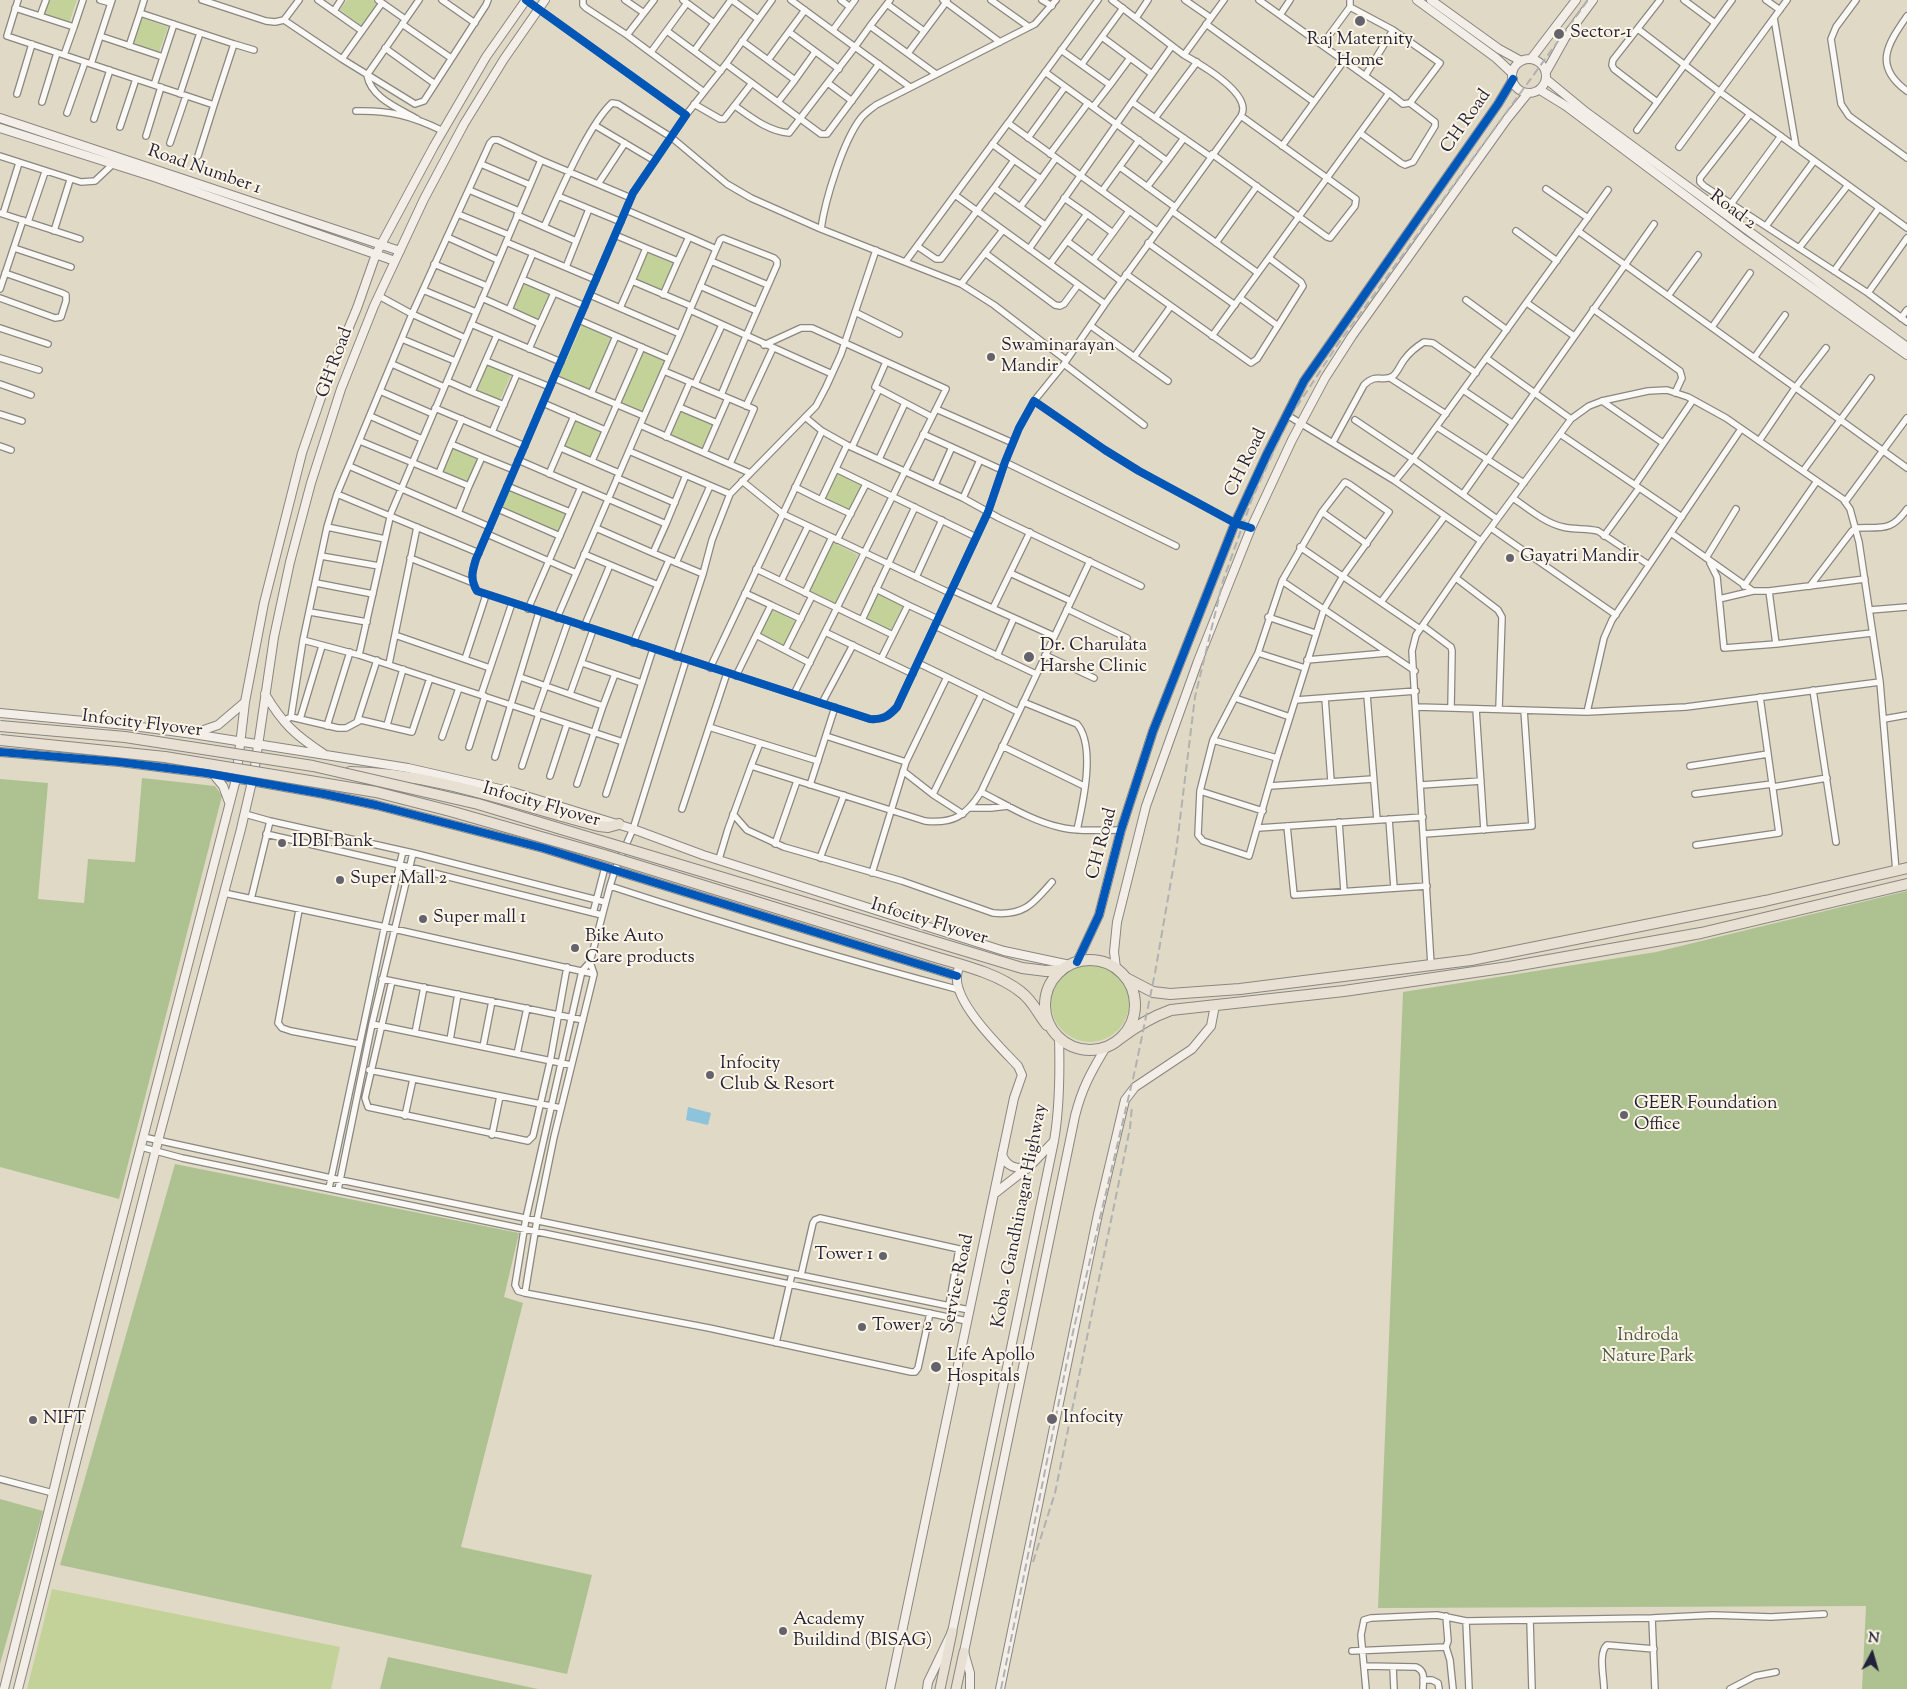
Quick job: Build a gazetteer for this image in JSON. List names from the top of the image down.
{
  "streets": {
    "highway": ["Infocity Flyover"],
    "street": [
      "CH Road",
      "Road Number 1",
      "Road 2",
      "GH Road",
      "Koba - Gandhinagar Highway",
      "Service Road"
    ]
  },
  "crossings": [
    ["CH Road", "Road 2"],
    ["CH Road", "Infocity Flyover"],
    ["CH Road", "Koba - Gandhinagar Highway"],
    ["Road Number 1", "GH Road"],
    ["Infocity Flyover", "Koba - Gandhinagar Highway"],
    ["Infocity Flyover", "Service Road"]
  ],
  "parks": ["Indroda Nature Park"],
  "places": [
    "Raj Maternity Home",
    "Sector-1",
    "Swaminarayan Mandir",
    "Gayatri Mandir",
    "Dr. Charulata Harshe Clinic",
    "IDBI Bank",
    "Super Mall 2",
    "Super mall 1",
    "Bike Auto Care products",
    "Infocity Club & Resort",
    "GEER Foundation Office",
    "Tower 1",
    "Tower 2",
    "Life Apollo Hospitals",
    "Infocity",
    "NIFT",
    "Academy Buildind (BISAG)"
  ],
  "north": "top"
}
